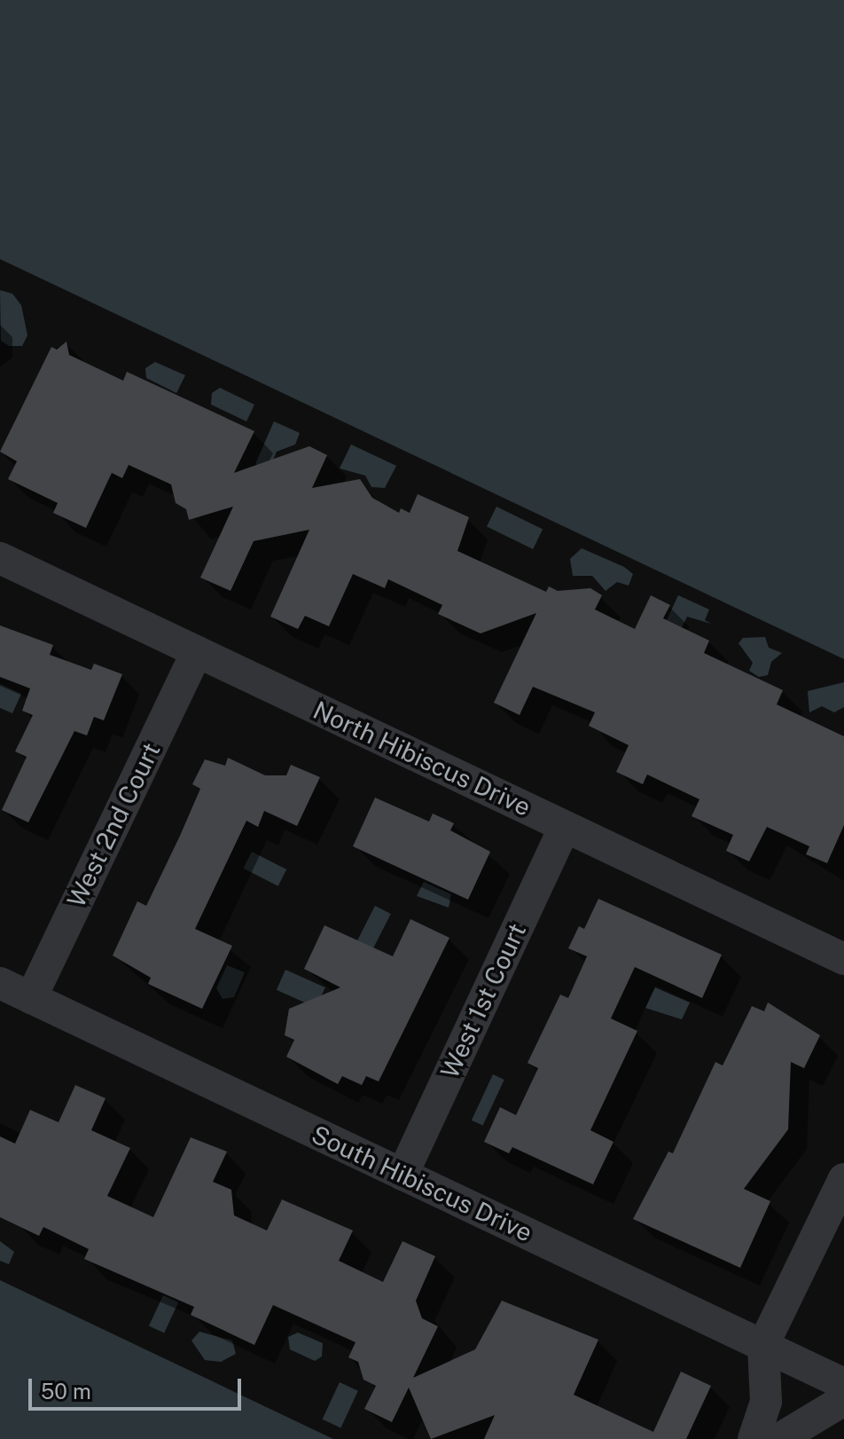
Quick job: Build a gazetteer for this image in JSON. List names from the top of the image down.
{
  "streets": {
    "street": [
      "North Hibiscus Drive",
      "West 2nd Court",
      "West 1st Court",
      "South Hibiscus Drive"
    ]
  },
  "crossings": [
    ["North Hibiscus Drive", "West 2nd Court"],
    ["North Hibiscus Drive", "West 1st Court"],
    ["West 2nd Court", "South Hibiscus Drive"],
    ["West 1st Court", "South Hibiscus Drive"]
  ],
  "scale_bar": "50 m"
}
